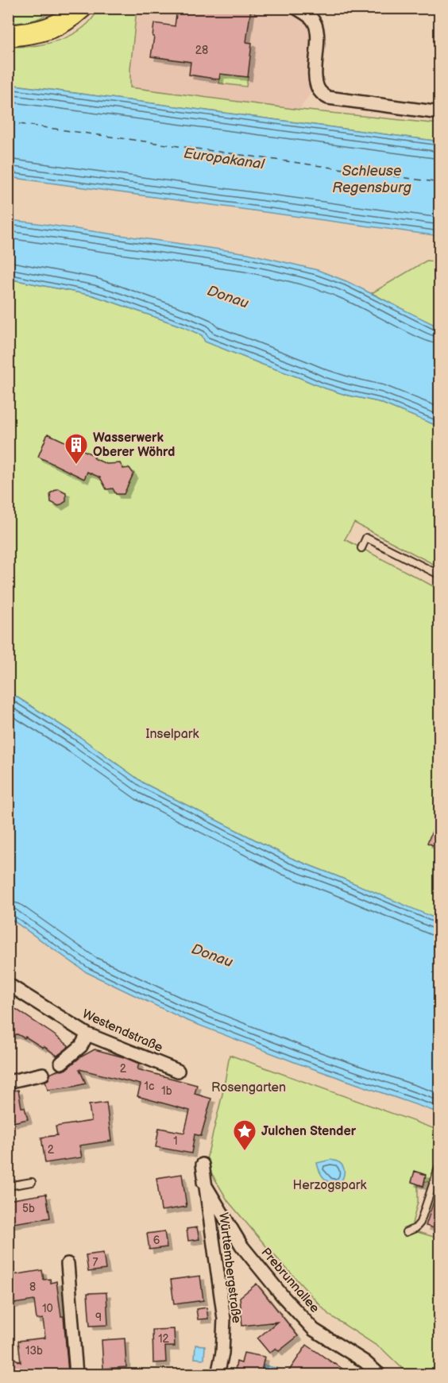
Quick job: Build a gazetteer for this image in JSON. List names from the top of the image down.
{
  "streets": {
    "street": ["Westendstraße", "Württembergstraße", "Prebrunnallee"]
  },
  "crossings": [
    ["Württembergstraße", "Prebrunnallee"]
  ],
  "water": ["Europakanal", "Schleuse Regensburg", "Donau"],
  "parks": ["Inselpark", "Rosengarten", "Herzogspark"],
  "places": {
    "building": ["Wasserwerk Oberer Wöhrd"],
    "place": ["Julchen Stender"]
  },
  "house_numbers": [
    "28",
    "2",
    "1c",
    "1b",
    "1",
    "2",
    "5b",
    "6",
    "7",
    "8",
    "10",
    "9",
    "12",
    "13b"
  ]
}
